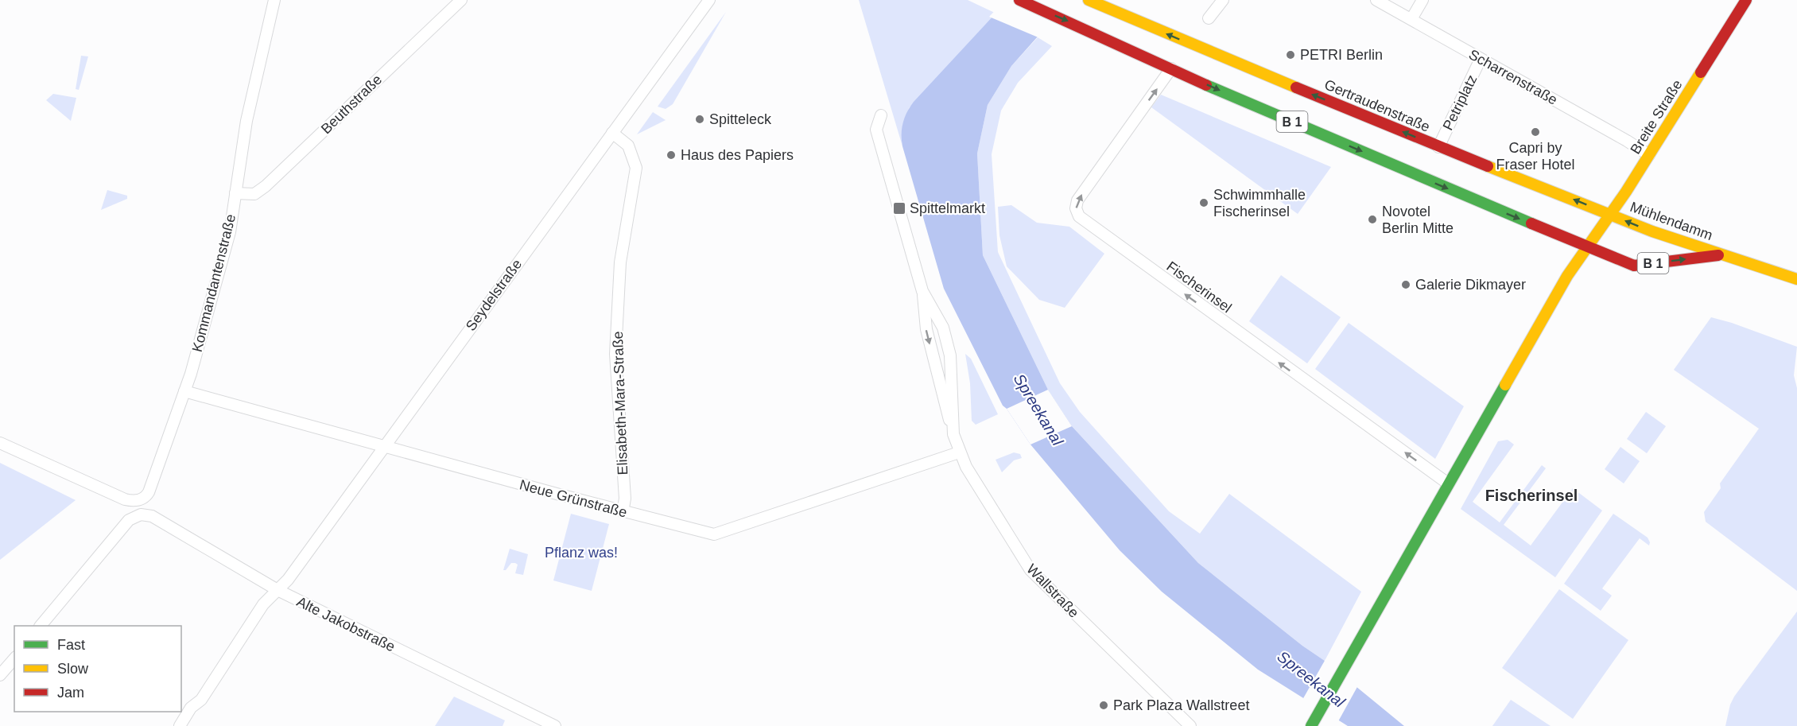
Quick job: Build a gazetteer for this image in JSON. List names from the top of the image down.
{
  "streets": {
    "main road": [
      "Gertraudenstraße",
      "Breite Straße",
      "B 1",
      "Mühlendamm"
    ],
    "street": [
      "Scharrenstraße",
      "Petriplatz",
      "Beuthstraße",
      "Kommandantenstraße",
      "Fischerinsel",
      "Seydelstraße",
      "Elisabeth-Mara-Straße",
      "Neue Grünstraße",
      "Wallstraße",
      "Alte Jakobstraße"
    ]
  },
  "crossings": [
    ["Scharrenstraße", "Petriplatz"],
    ["Scharrenstraße", "Breite Straße"],
    ["Petriplatz", "Gertraudenstraße"],
    ["Beuthstraße", "Kommandantenstraße"],
    ["Gertraudenstraße", "Breite Straße"],
    ["Gertraudenstraße", "Mühlendamm"],
    ["Breite Straße", "B 1"],
    ["Breite Straße", "Mühlendamm"],
    ["B 1", "Mühlendamm"],
    ["B 1", "Fischerinsel"],
    ["Kommandantenstraße", "Neue Grünstraße"],
    ["Seydelstraße", "Elisabeth-Mara-Straße"],
    ["Seydelstraße", "Neue Grünstraße"],
    ["Seydelstraße", "Alte Jakobstraße"],
    ["Elisabeth-Mara-Straße", "Neue Grünstraße"],
    ["Neue Grünstraße", "Wallstraße"]
  ],
  "districts": ["Fischerinsel"],
  "water": ["Spreekanal"],
  "parks": ["Pflanz was!"],
  "places": {
    "other": [
      "PETRI Berlin",
      "Spitteleck",
      "Capri by Fraser Hotel",
      "Haus des Papiers",
      "Schwimmhalle Fischerinsel",
      "Novotel Berlin Mitte",
      "Galerie Dikmayer",
      "Park Plaza Wallstreet"
    ],
    "transit": ["Spittelmarkt"]
  },
  "legend": ["Fast", "Slow", "Jam"]
}
